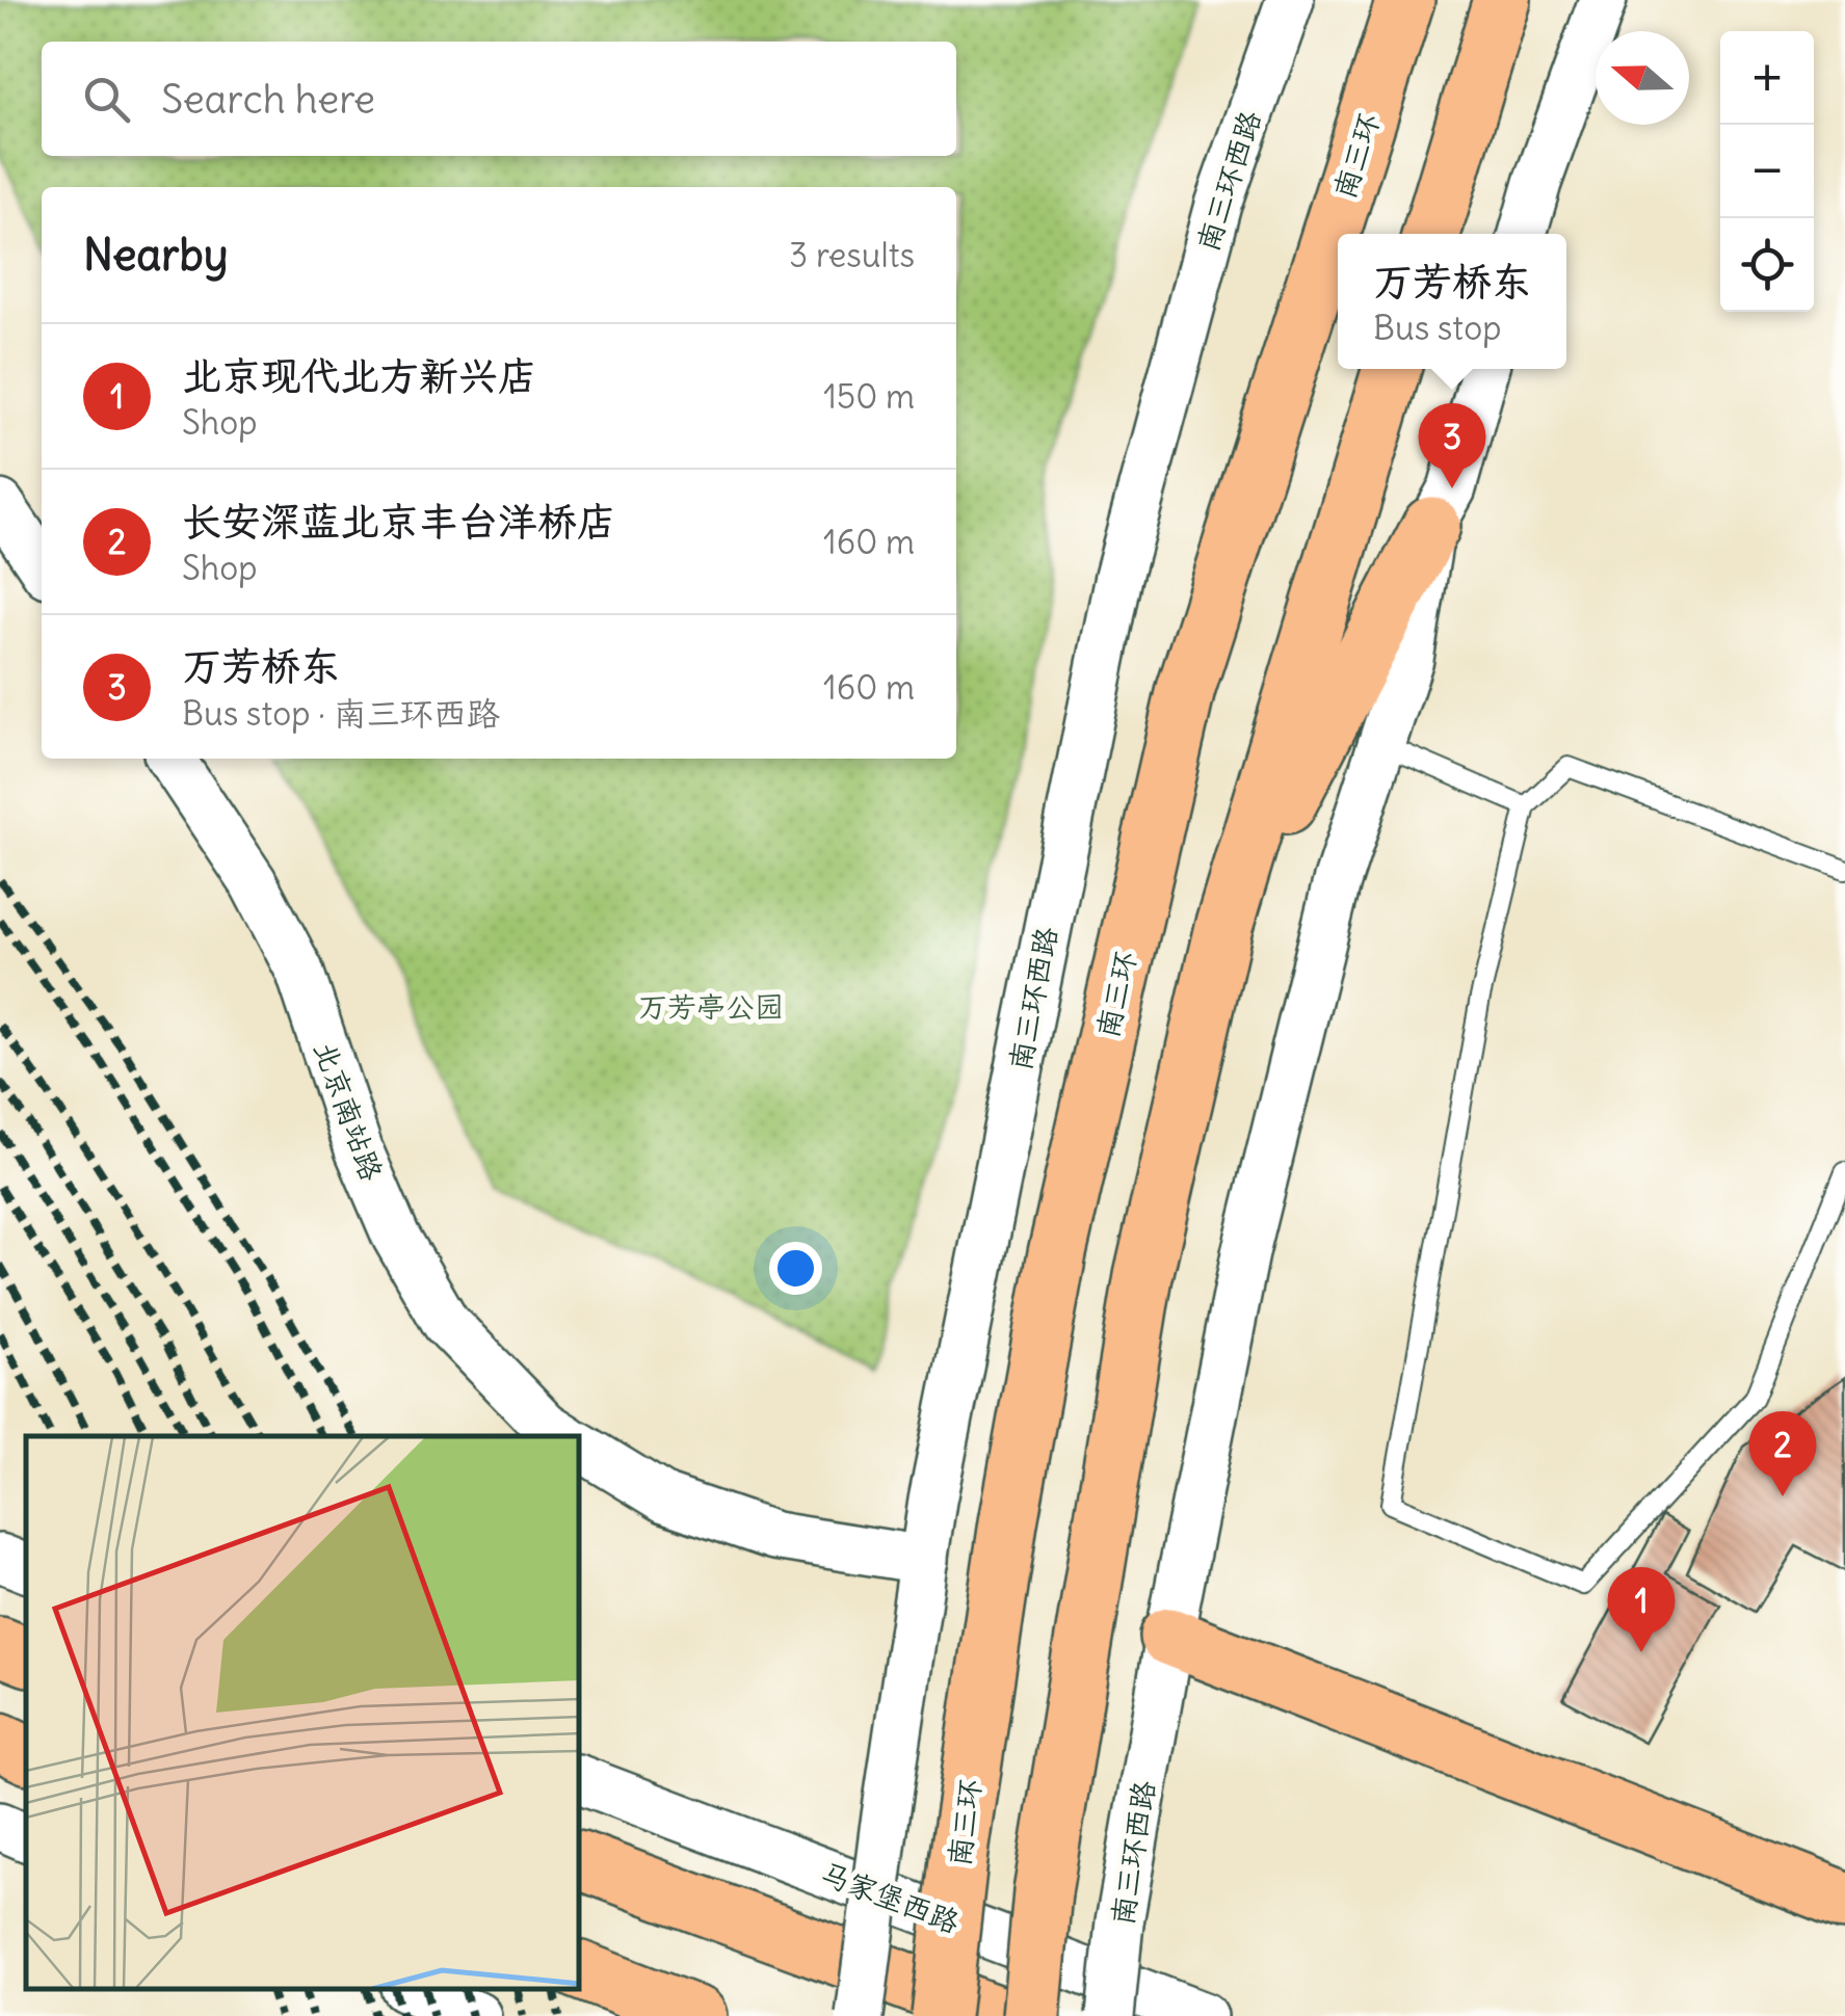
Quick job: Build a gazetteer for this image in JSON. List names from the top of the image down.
{
  "streets": {
    "main road": ["南三环"],
    "street": ["南三环西路", "北京南站路", "马家堡西路"]
  },
  "parks": ["万芳亭公园"],
  "north": "left",
  "page": {
    "map_buttons": ["+", "−"],
    "search": "Search here",
    "heading": ["Nearby", "3 results"],
    "popup": ["万芳桥东", "Bus stop"],
    "list": [
      {
        "mark": "1",
        "name": "北京现代北方新兴店",
        "note": "Shop",
        "value": "150 m"
      },
      {
        "mark": "2",
        "name": "长安深蓝北京丰台洋桥店",
        "note": "Shop",
        "value": "160 m"
      },
      {
        "mark": "3",
        "name": "万芳桥东",
        "note": "Bus stop · 南三环西路",
        "value": "160 m"
      }
    ],
    "pins": ["3", "2", "1"]
  }
}
